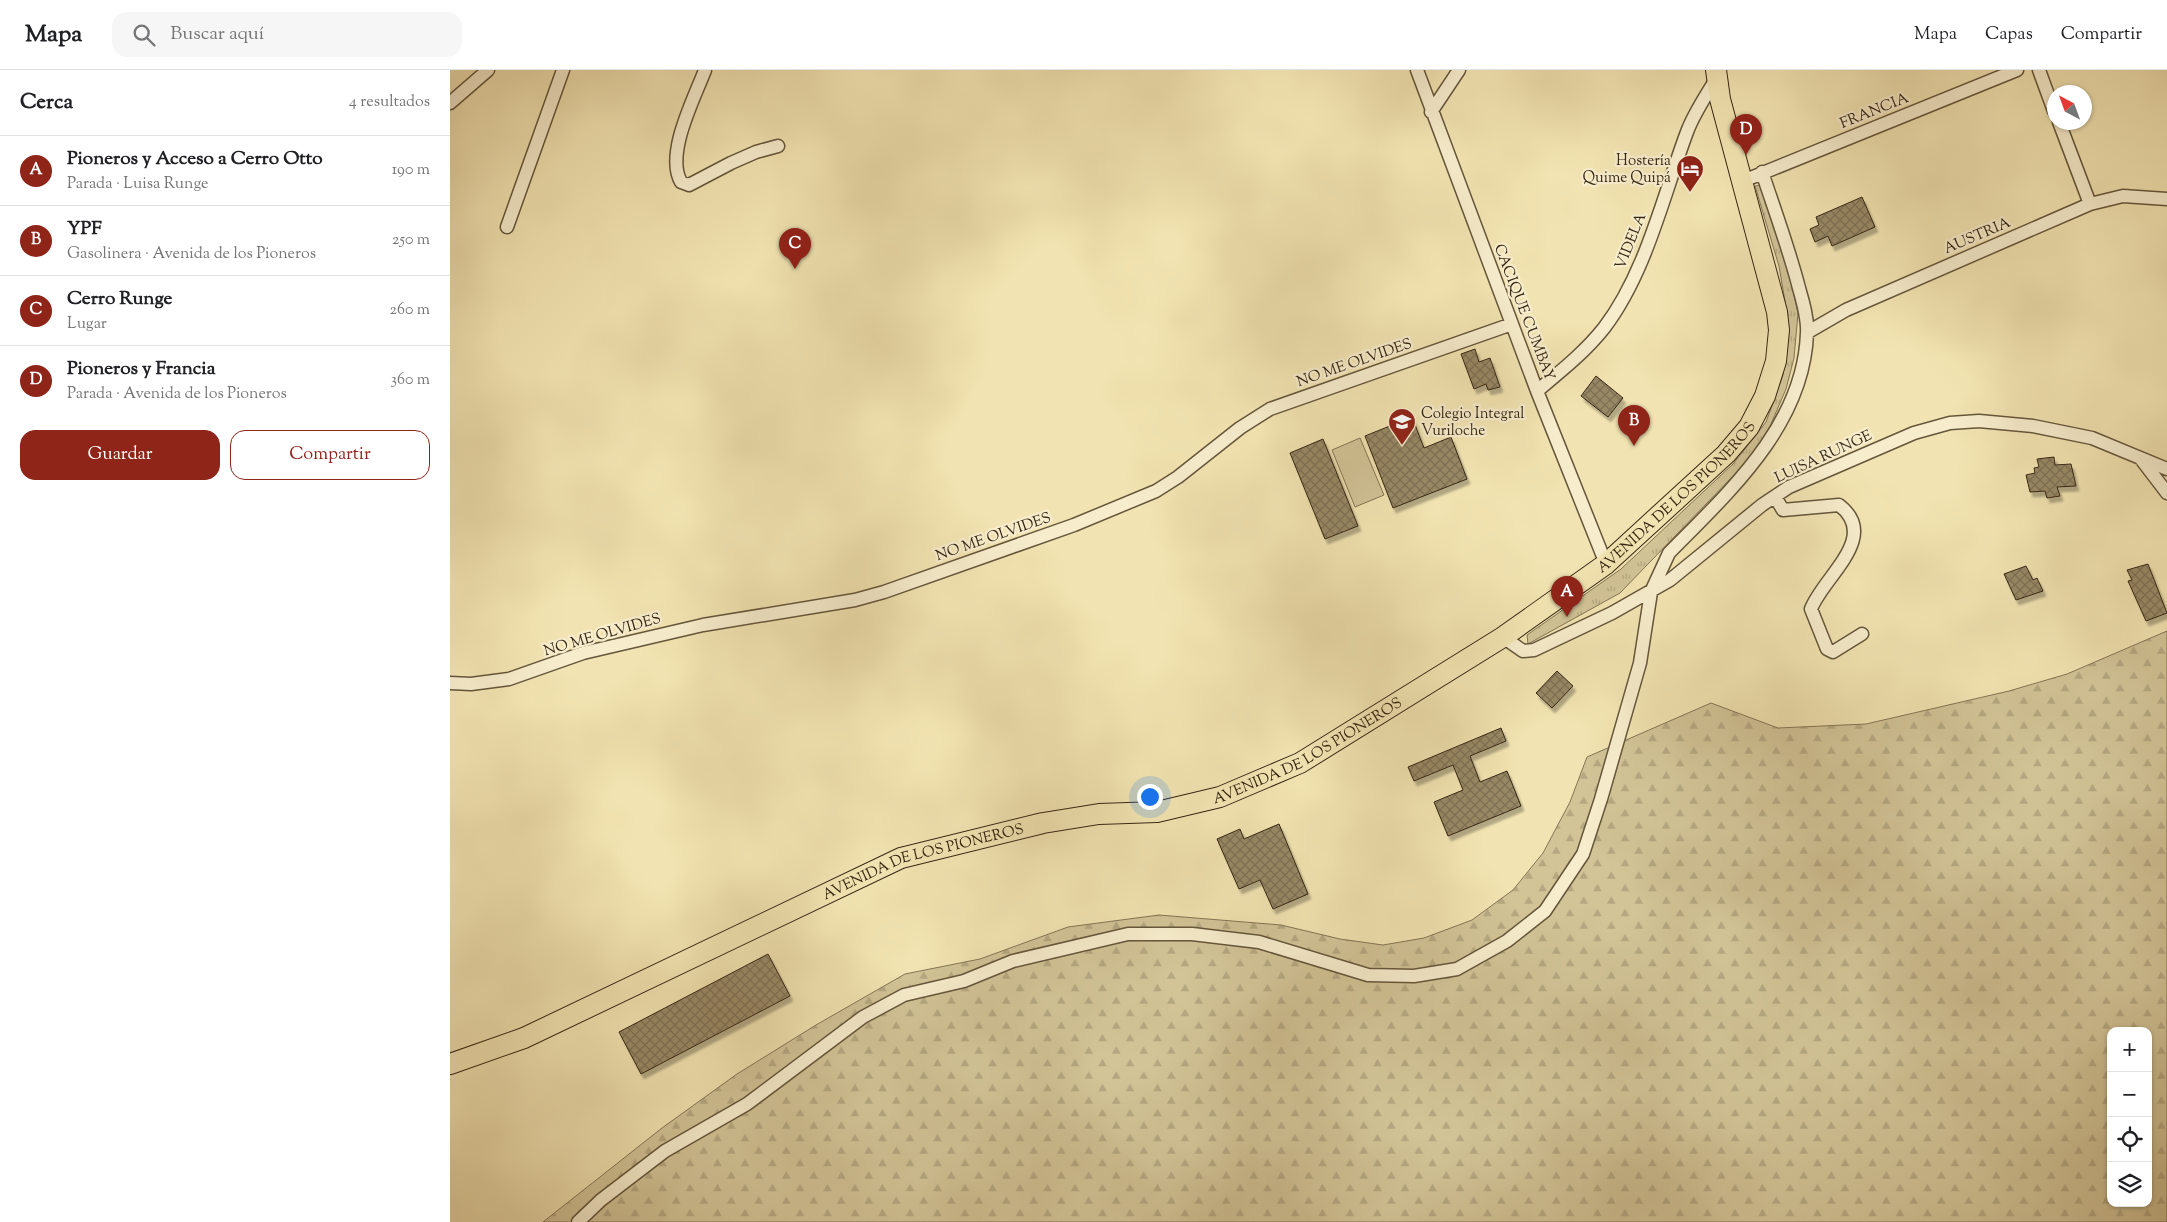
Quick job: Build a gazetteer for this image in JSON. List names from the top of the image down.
{
  "streets": {
    "main road": ["AVENIDA DE LOS PIONEROS"],
    "street": [
      "FRANCIA",
      "AUSTRIA",
      "VIDELA",
      "CACIQUE CUMBAY",
      "NO ME OLVIDES",
      "LUISA RUNGE"
    ]
  },
  "crossings": [
    ["FRANCIA", "AVENIDA DE LOS PIONEROS"],
    ["VIDELA", "CACIQUE CUMBAY"],
    ["VIDELA", "AVENIDA DE LOS PIONEROS"],
    ["CACIQUE CUMBAY", "NO ME OLVIDES"],
    ["CACIQUE CUMBAY", "AVENIDA DE LOS PIONEROS"],
    ["LUISA RUNGE", "AVENIDA DE LOS PIONEROS"]
  ],
  "places": {
    "hotel": ["Hostería Quime Quipá"],
    "school or university": ["Colegio Integral Vuriloche"]
  },
  "north": "top left",
  "page": {
    "header": "Mapa",
    "search": "Buscar aquí",
    "nav": ["Mapa", "Capas", "Compartir"],
    "heading": ["Cerca", "4 resultados"],
    "pins": [
      "D",
      "C",
      "B",
      "A"
    ],
    "list": [
      {
        "mark": "A",
        "name": "Pioneros y Acceso a Cerro Otto",
        "note": "Parada · Luisa Runge",
        "value": "190 m"
      },
      {
        "mark": "B",
        "name": "YPF",
        "note": "Gasolinera · Avenida de los Pioneros",
        "value": "250 m"
      },
      {
        "mark": "C",
        "name": "Cerro Runge",
        "note": "Lugar",
        "value": "260 m"
      },
      {
        "mark": "D",
        "name": "Pioneros y Francia",
        "note": "Parada · Avenida de los Pioneros",
        "value": "360 m"
      }
    ],
    "buttons": ["Guardar", "Compartir"],
    "map_buttons": ["+", "−"]
  }
}
